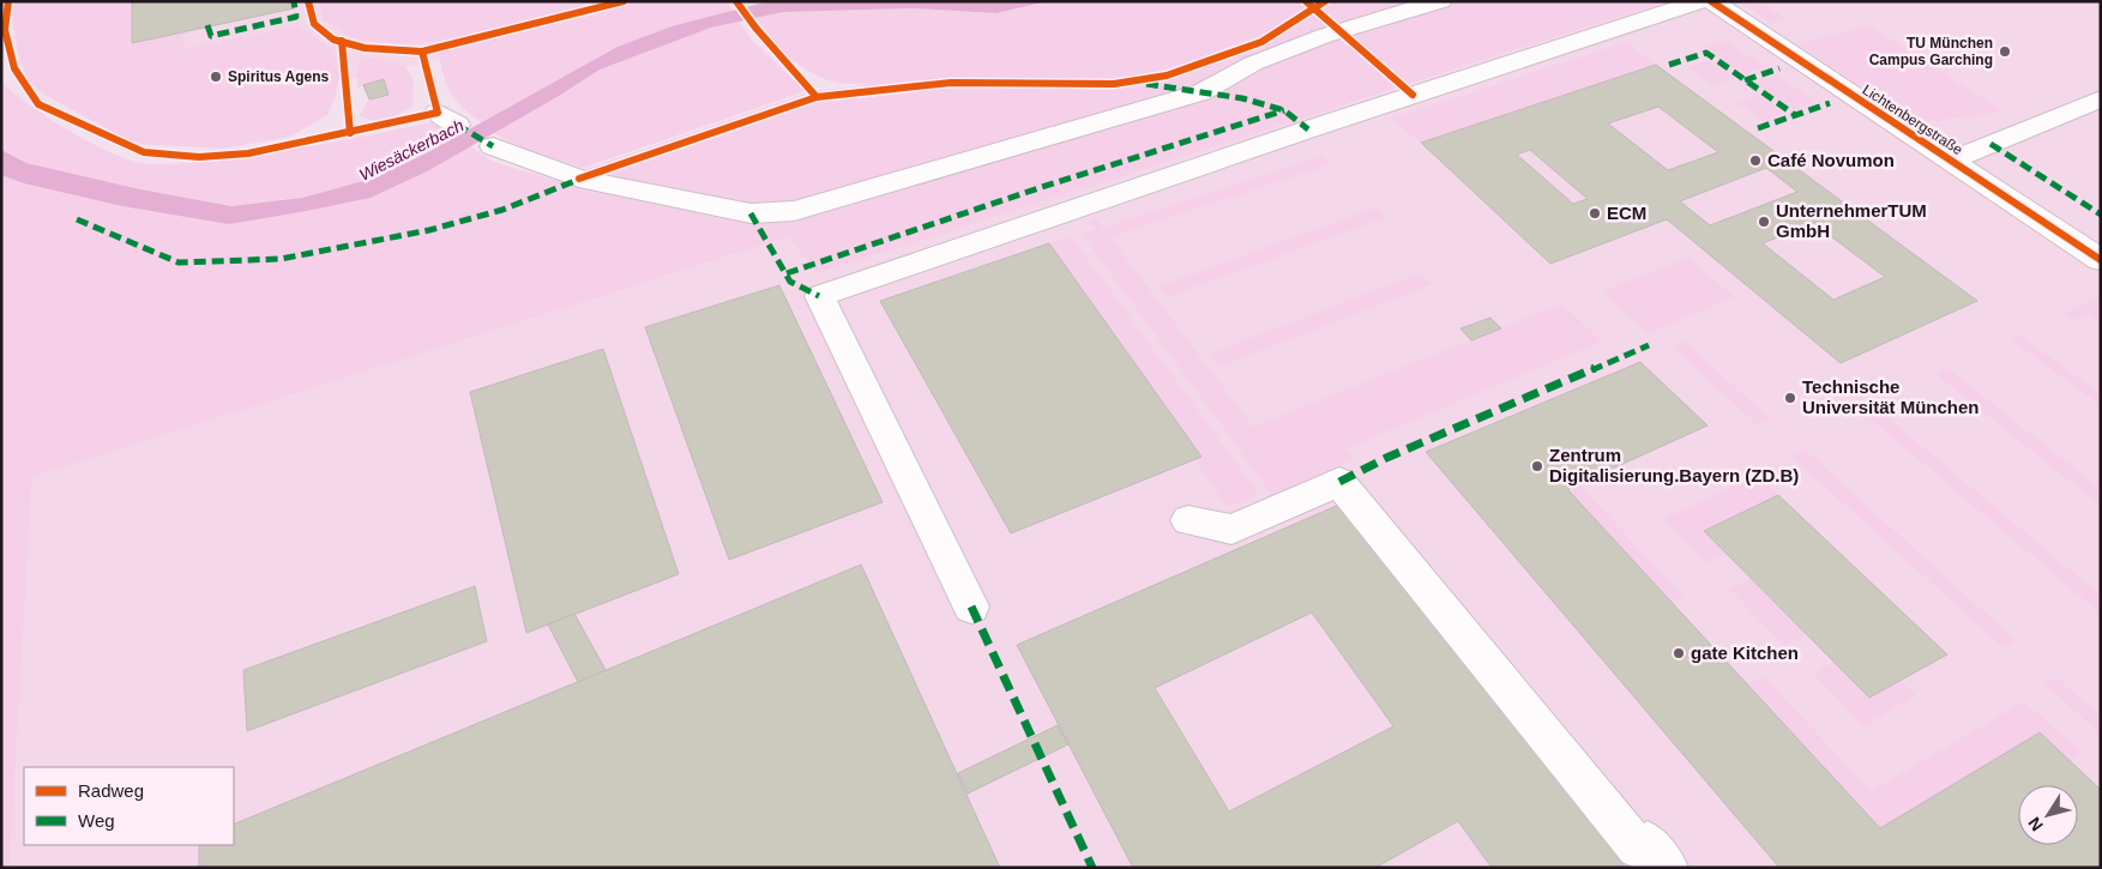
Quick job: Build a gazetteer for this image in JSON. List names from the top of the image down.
{
  "streets": {
    "street": ["Lichtenbergstraße"]
  },
  "water": ["Wiesäckerbach"],
  "places": [
    "TU München Campus Garching",
    "Spiritus Agens",
    "Café Novumon",
    "ECM",
    "UnternehmerTUM GmbH",
    "Technische Universität München",
    "Zentrum Digitalisierung.Bayern (ZD.B)",
    "gate Kitchen"
  ],
  "legend": ["Radweg", "Weg"],
  "north": "bottom left"
}
